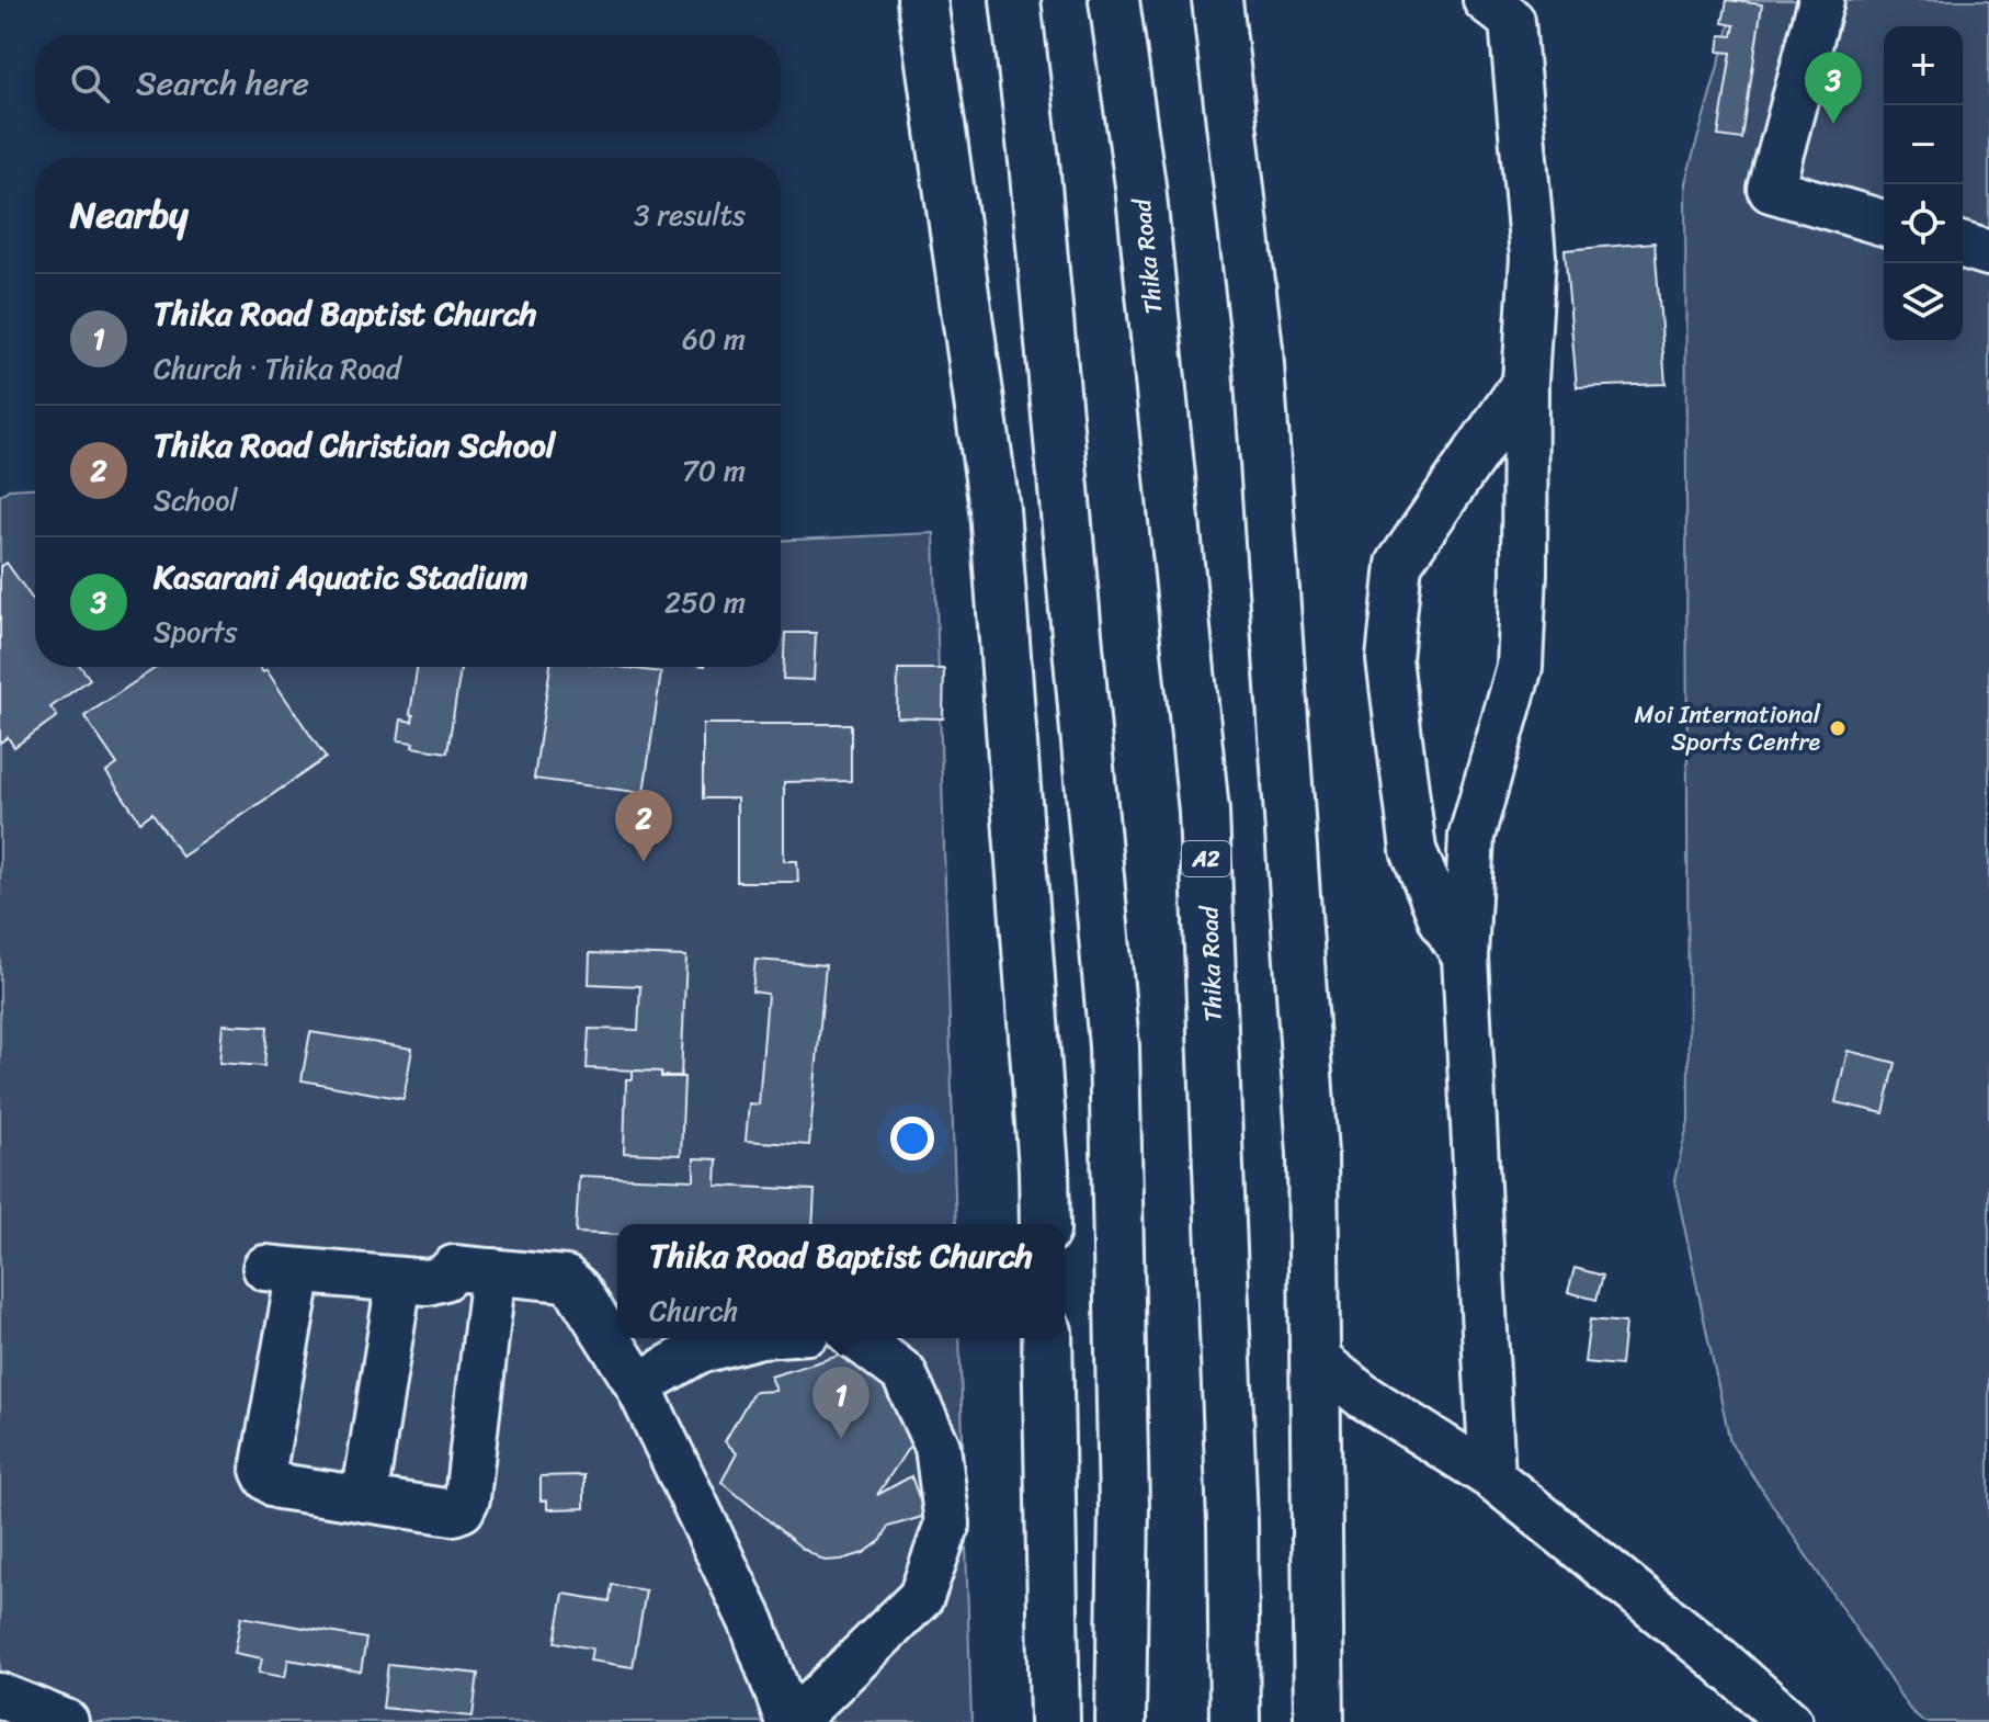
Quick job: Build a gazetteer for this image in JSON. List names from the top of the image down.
{
  "streets": {
    "main road": ["Thika Road", "A2"]
  },
  "places": ["Moi International Sports Centre"],
  "page": {
    "map_buttons": ["+", "−"],
    "search": "Search here",
    "pins": ["3", "2", "1"],
    "heading": ["Nearby", "3 results"],
    "list": [
      {
        "mark": "1",
        "name": "Thika Road Baptist Church",
        "note": "Church · Thika Road",
        "value": "60 m"
      },
      {
        "mark": "2",
        "name": "Thika Road Christian School",
        "note": "School",
        "value": "70 m"
      },
      {
        "mark": "3",
        "name": "Kasarani Aquatic Stadium",
        "note": "Sports",
        "value": "250 m"
      }
    ],
    "popup": ["Thika Road Baptist Church", "Church"]
  }
}
